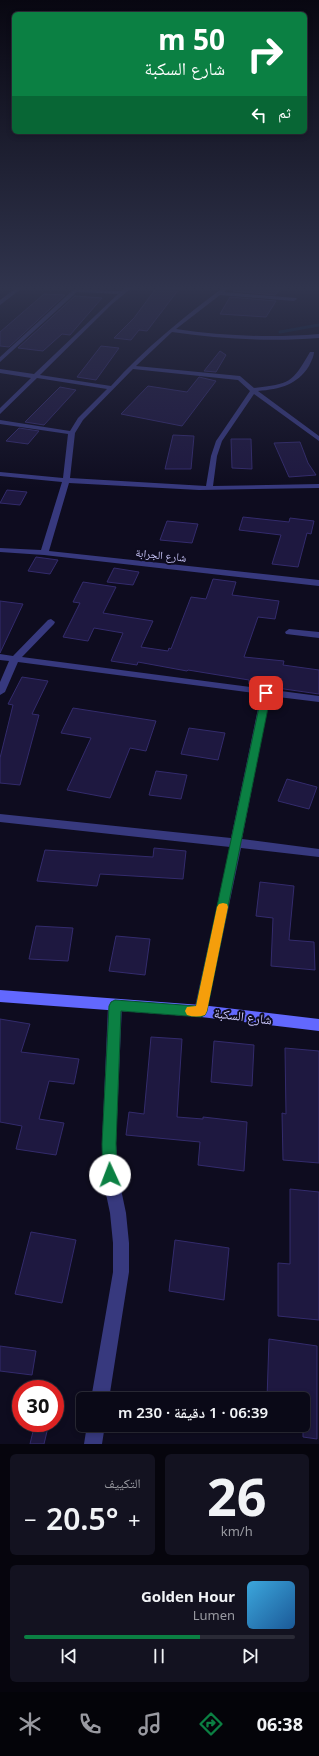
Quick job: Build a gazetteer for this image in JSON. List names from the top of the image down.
{
  "streets": {
    "main road": ["شارع السكبة"],
    "street": ["شارع الجرابة"]
  },
  "page": {
    "turn": ["50 m", "شارع السكبة"],
    "then": "ثم",
    "limit": "30",
    "trip": "06:39 · 1 دقيقة · 230 m",
    "tile": [
      ["26", "km/h"],
      "التكييف"
    ],
    "heat": ["−", "20.5°", "+"],
    "song": ["Golden Hour", "Lumen"],
    "tabs": "06:38"
  }
}
